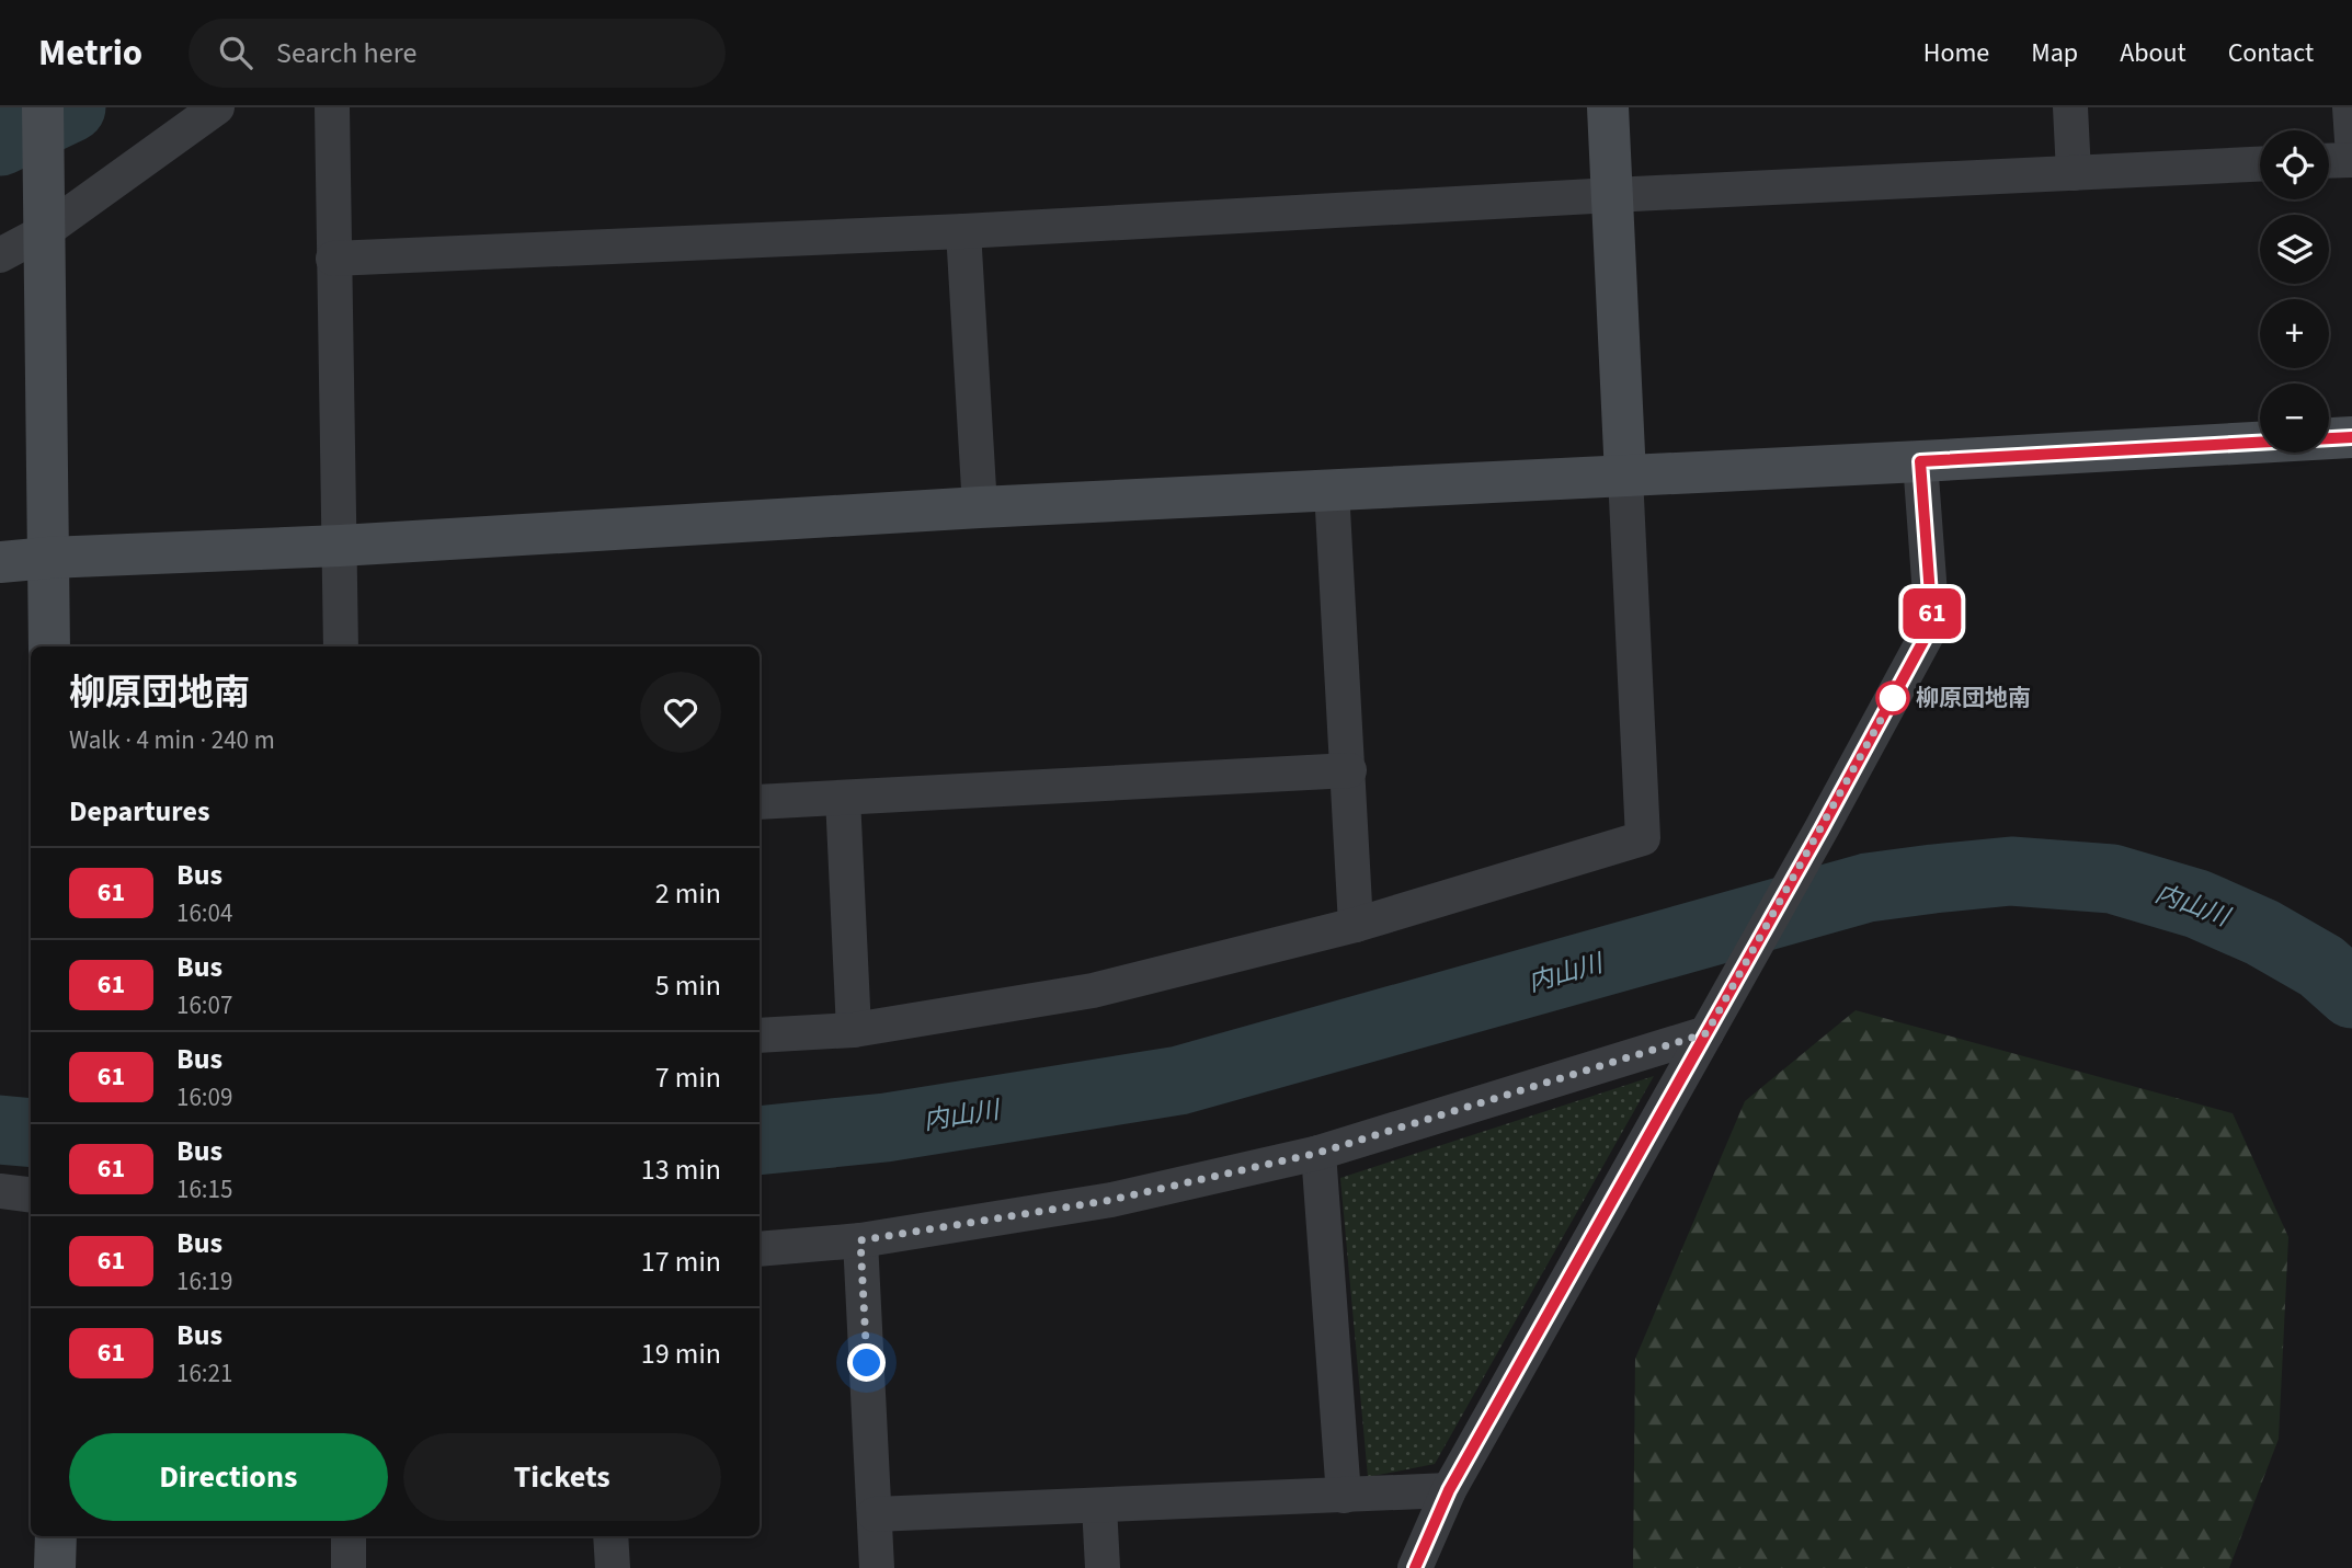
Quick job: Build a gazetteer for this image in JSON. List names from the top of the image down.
{
  "water": ["内山川"],
  "places": ["柳原団地南"],
  "lines": ["bus line 61"],
  "page": {
    "header": "Metrio",
    "search": "Search here",
    "nav": [
      "Home",
      "Map",
      "About",
      "Contact"
    ],
    "on_map": "61",
    "map_buttons": ["+", "−"],
    "heading": [
      ["柳原団地南", "Walk · 4 min · 240 m"],
      "Departures"
    ],
    "list": [
      {
        "mark": "61",
        "name": "Bus",
        "note": "16:04",
        "value": "2 min"
      },
      {
        "mark": "61",
        "name": "Bus",
        "note": "16:07",
        "value": "5 min"
      },
      {
        "mark": "61",
        "name": "Bus",
        "note": "16:09",
        "value": "7 min"
      },
      {
        "mark": "61",
        "name": "Bus",
        "note": "16:15",
        "value": "13 min"
      },
      {
        "mark": "61",
        "name": "Bus",
        "note": "16:19",
        "value": "17 min"
      },
      {
        "mark": "61",
        "name": "Bus",
        "note": "16:21",
        "value": "19 min"
      }
    ],
    "buttons": ["Directions", "Tickets"]
  }
}
